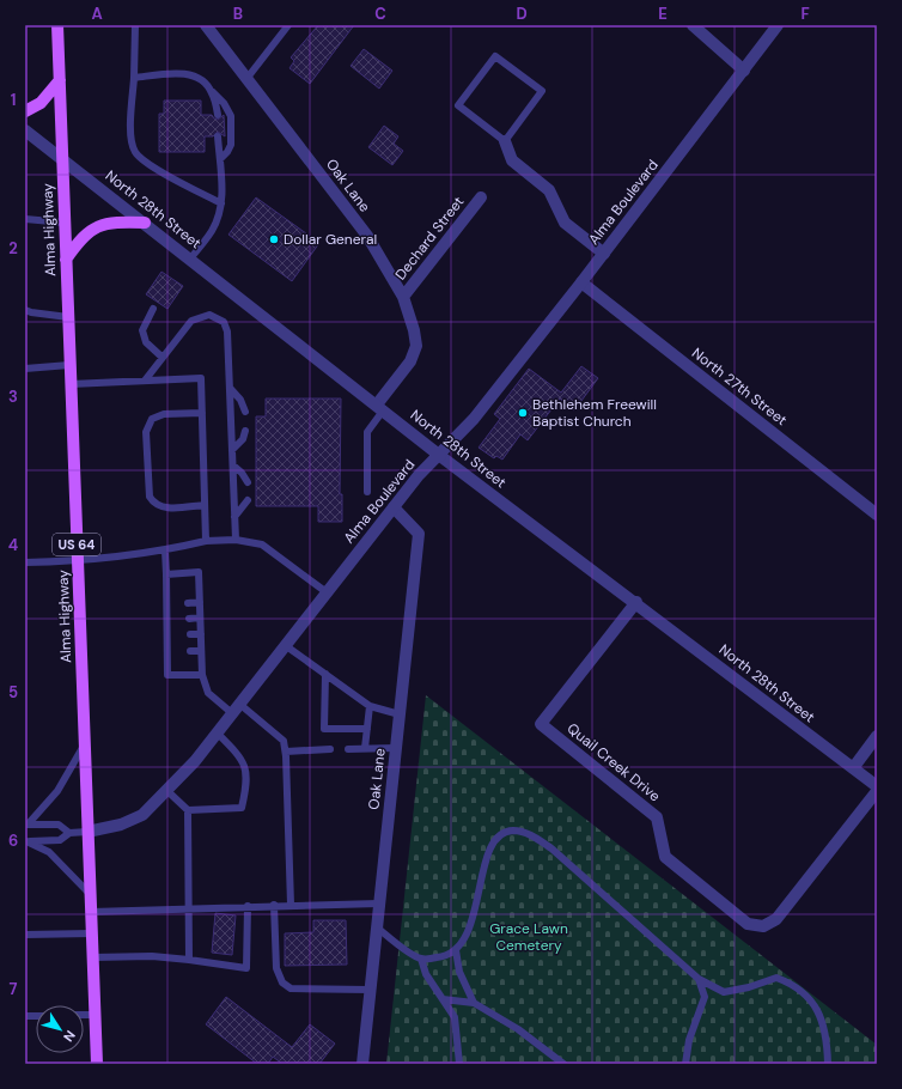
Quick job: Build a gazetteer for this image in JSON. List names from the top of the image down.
{
  "streets": {
    "main road": ["Alma Highway", "US 64"],
    "street": [
      "Oak Lane",
      "Alma Boulevard",
      "North 28th Street",
      "Dechard Street",
      "North 27th Street",
      "Quail Creek Drive"
    ]
  },
  "crossings": [
    ["Oak Lane", "Alma Boulevard"],
    ["Oak Lane", "North 28th Street"],
    ["Oak Lane", "Dechard Street"],
    ["Alma Boulevard", "North 28th Street"],
    ["Alma Boulevard", "Alma Highway"],
    ["Alma Boulevard", "North 27th Street"],
    ["North 28th Street", "Alma Highway"],
    ["North 28th Street", "Quail Creek Drive"]
  ],
  "parks": ["Grace Lawn Cemetery"],
  "places": ["Dollar General", "Bethlehem Freewill Baptist Church"],
  "north": "bottom right",
  "grid": {
    "columns": [
      "A",
      "B",
      "C",
      "D",
      "E",
      "F"
    ],
    "rows": [
      "1",
      "2",
      "3",
      "4",
      "5",
      "6",
      "7"
    ]
  }
}
